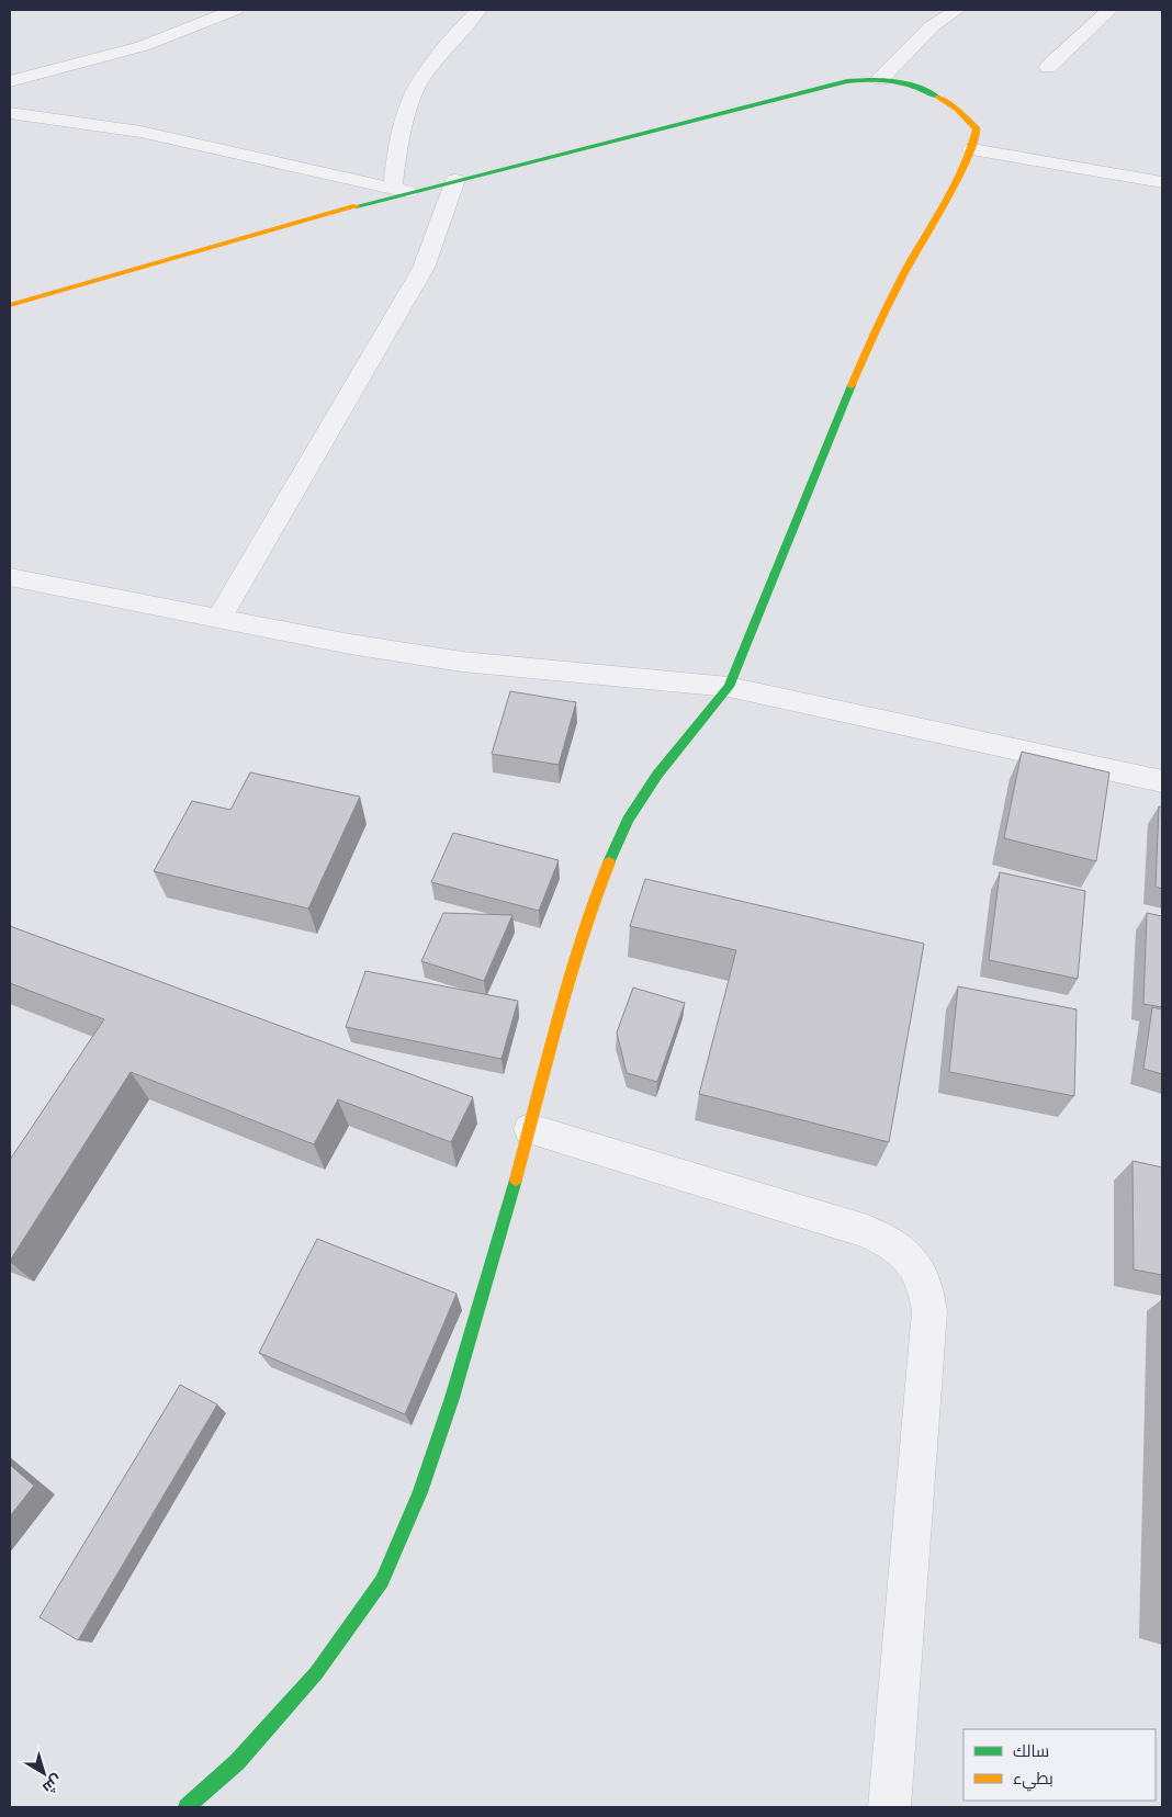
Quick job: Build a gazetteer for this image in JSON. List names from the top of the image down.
{
  "legend": ["سالك", "بطيء"],
  "north": "bottom right"
}
